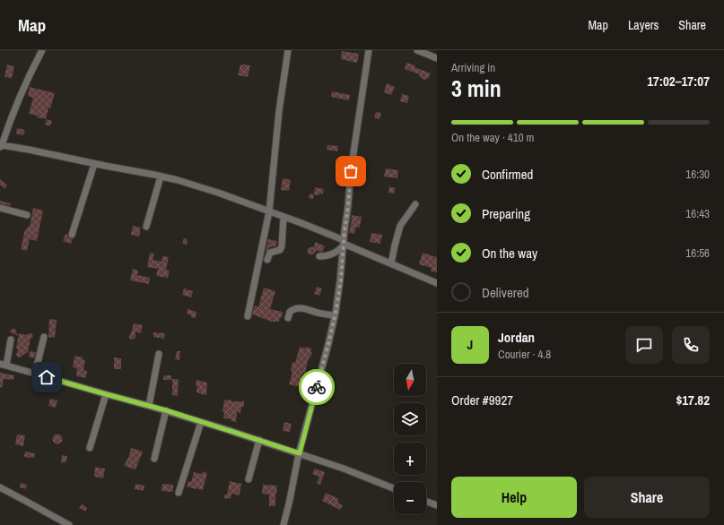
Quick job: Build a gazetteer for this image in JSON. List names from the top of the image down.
{
  "north": "bottom",
  "page": {
    "header": "Map",
    "nav": ["Map", "Layers", "Share"],
    "heading": ["3 min", "Arriving in", "17:02–17:07"],
    "panel": [
      "Jordan",
      "Courier · 4.8",
      "Order #9927",
      "$17.82"
    ],
    "bar": "On the way · 410 m",
    "list": [
      ["Confirmed", "16:30"],
      ["Preparing", "16:43"],
      ["On the way", "16:56"],
      "Delivered"
    ],
    "round": "J",
    "map_buttons": ["+", "−"],
    "buttons": ["Help", "Share"]
  }
}
